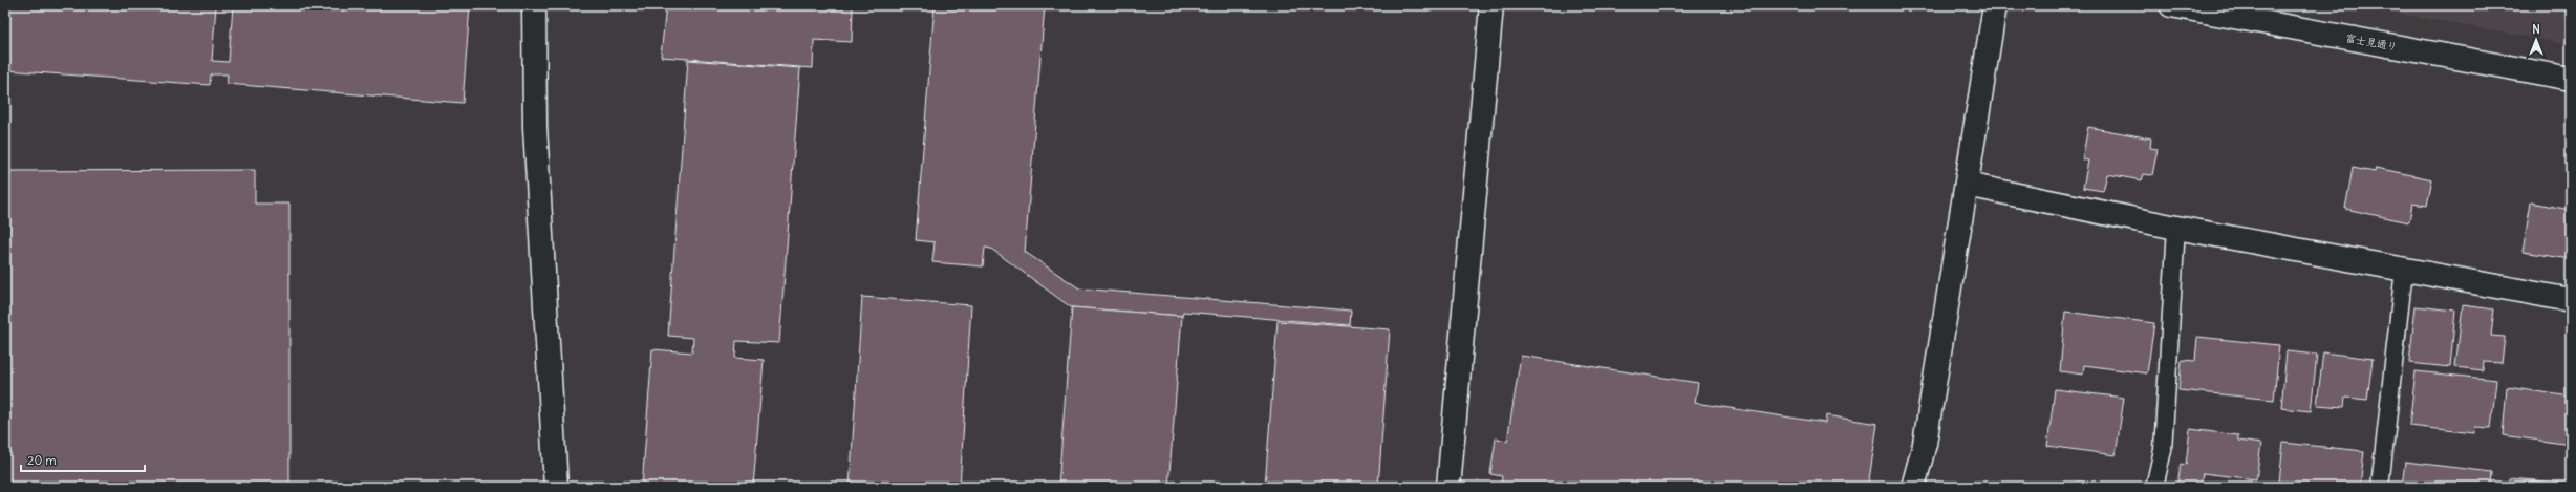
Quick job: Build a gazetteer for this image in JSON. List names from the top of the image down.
{
  "streets": {
    "street": ["富士見通り"]
  },
  "scale_bar": "20 m",
  "north": "top"
}
